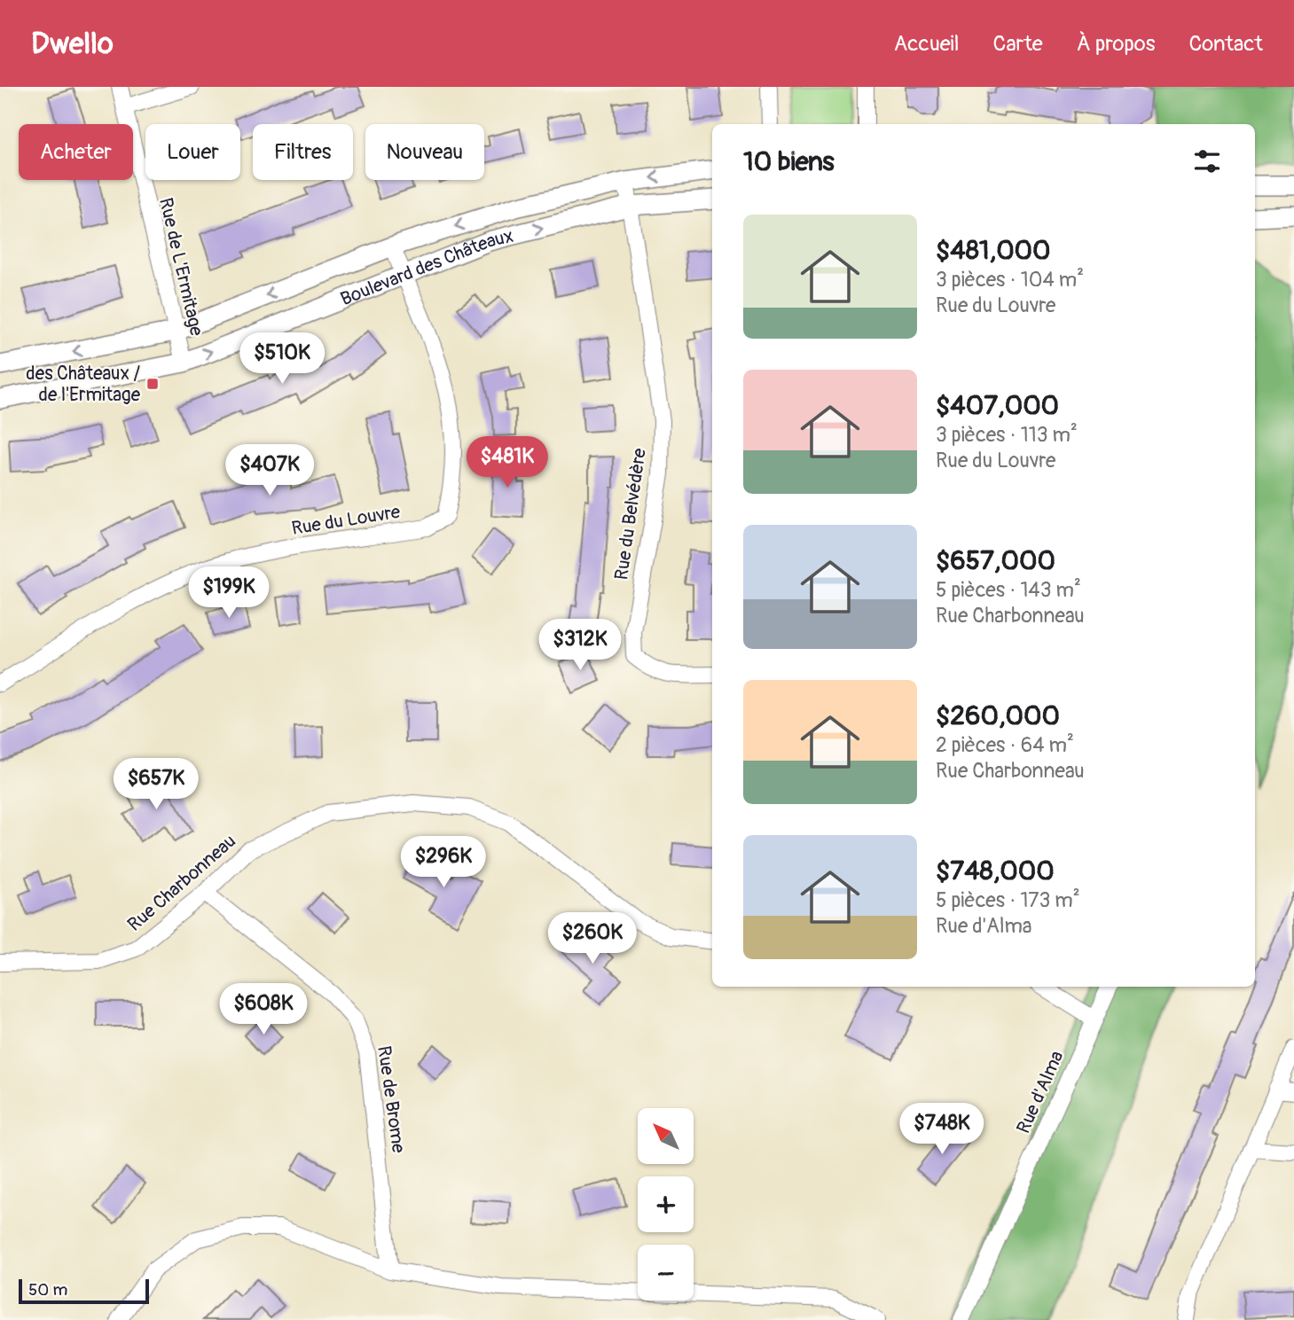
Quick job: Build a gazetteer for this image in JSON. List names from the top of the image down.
{
  "streets": {
    "street": [
      "Rue de L'Ermitage",
      "Boulevard des Châteaux",
      "Rue du Belvédère",
      "Rue du Louvre",
      "Rue Charbonneau",
      "Rue d'Alma",
      "Rue de Brome"
    ]
  },
  "crossings": [
    ["Rue de L'Ermitage", "Boulevard des Châteaux"],
    ["Boulevard des Châteaux", "Rue du Belvédère"],
    ["Boulevard des Châteaux", "Rue du Louvre"],
    ["Rue Charbonneau", "Rue de Brome"]
  ],
  "places": {
    "transit": ["des Châteaux / de l'Ermitage"]
  },
  "scale_bar": "50 m",
  "north": "top left",
  "page": {
    "header": "Dwello",
    "nav": [
      "Accueil",
      "Carte",
      "À propos",
      "Contact"
    ],
    "chip": [
      "Acheter",
      "Louer",
      "Filtres",
      "Nouveau"
    ],
    "heading": "10 biens",
    "list": [
      {
        "name": "$481,000",
        "note": "3 pièces · 104 m² · Rue du Louvre"
      },
      {
        "name": "$407,000",
        "note": "3 pièces · 113 m² · Rue du Louvre"
      },
      {
        "name": "$657,000",
        "note": "5 pièces · 143 m² · Rue Charbonneau"
      },
      {
        "name": "$260,000",
        "note": "2 pièces · 64 m² · Rue Charbonneau"
      },
      {
        "name": "$748,000",
        "note": "5 pièces · 173 m² · Rue d'Alma"
      }
    ],
    "price": [
      "$510K",
      "$481K",
      "$407K",
      "$199K",
      "$312K",
      "$657K",
      "$296K",
      "$260K",
      "$608K",
      "$748K"
    ],
    "map_buttons": ["+", "−"],
    "scale": "50 m"
  }
}
